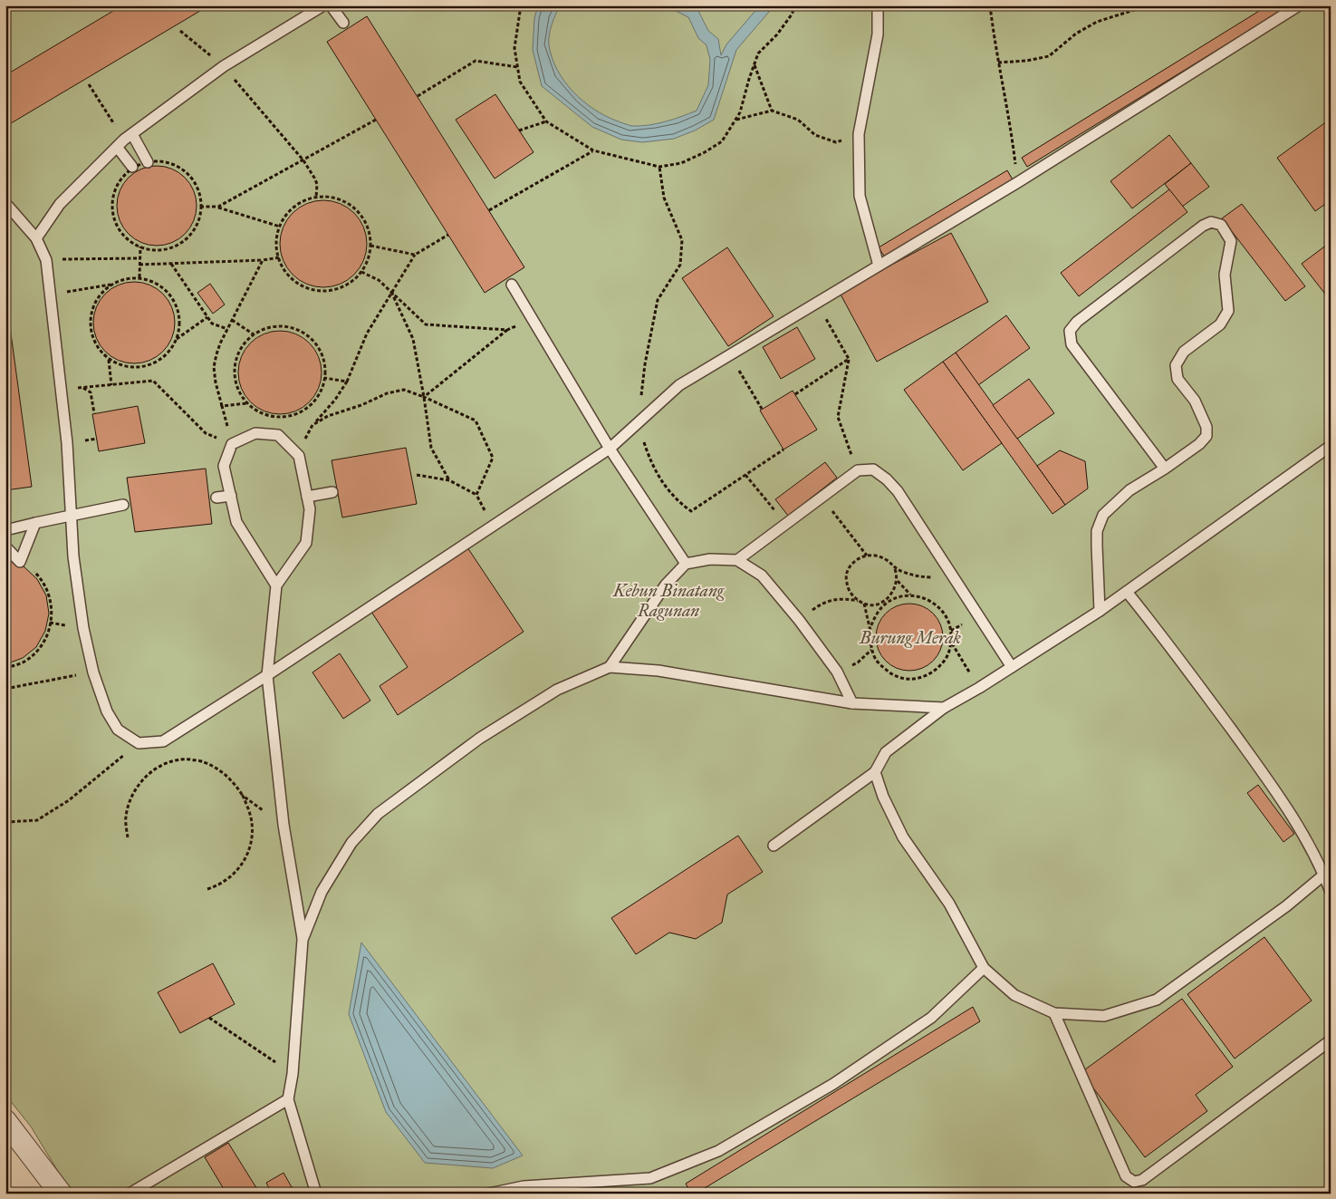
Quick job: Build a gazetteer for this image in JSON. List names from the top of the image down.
{
  "parks": ["Kebun Binatang Ragunan", "Burung Merak"]
}
